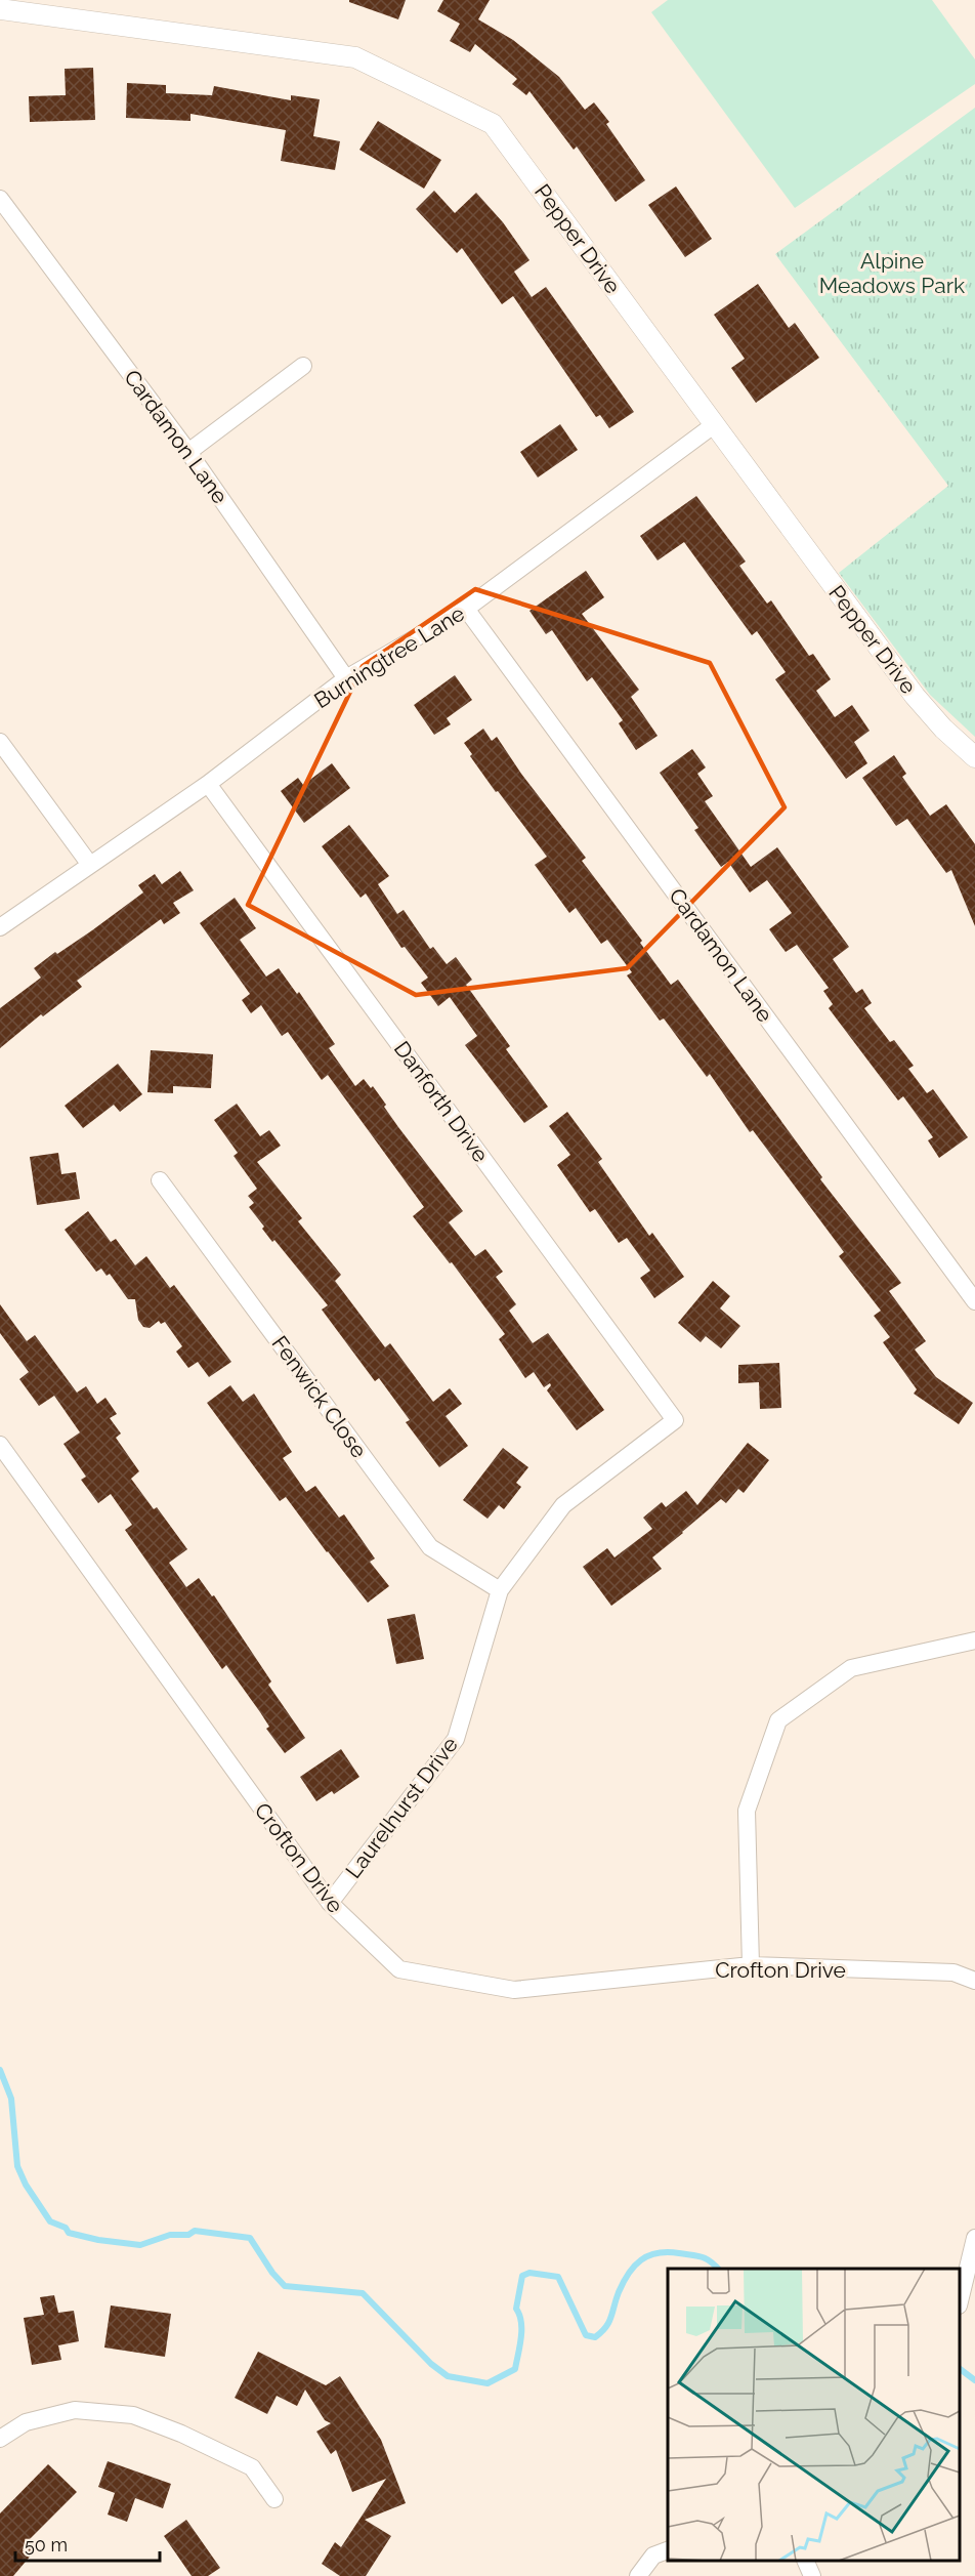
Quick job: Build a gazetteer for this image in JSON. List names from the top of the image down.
{
  "streets": {
    "street": [
      "Pepper Drive",
      "Cardamon Lane",
      "Burningtree Lane",
      "Danforth Drive",
      "Fenwick Close",
      "Laurelhurst Drive",
      "Crofton Drive"
    ]
  },
  "crossings": [
    ["Pepper Drive", "Burningtree Lane"],
    ["Cardamon Lane", "Burningtree Lane"],
    ["Burningtree Lane", "Danforth Drive"],
    ["Danforth Drive", "Laurelhurst Drive"],
    ["Fenwick Close", "Laurelhurst Drive"],
    ["Laurelhurst Drive", "Crofton Drive"]
  ],
  "parks": ["Alpine Meadows Park"],
  "scale_bar": "50 m"
}
